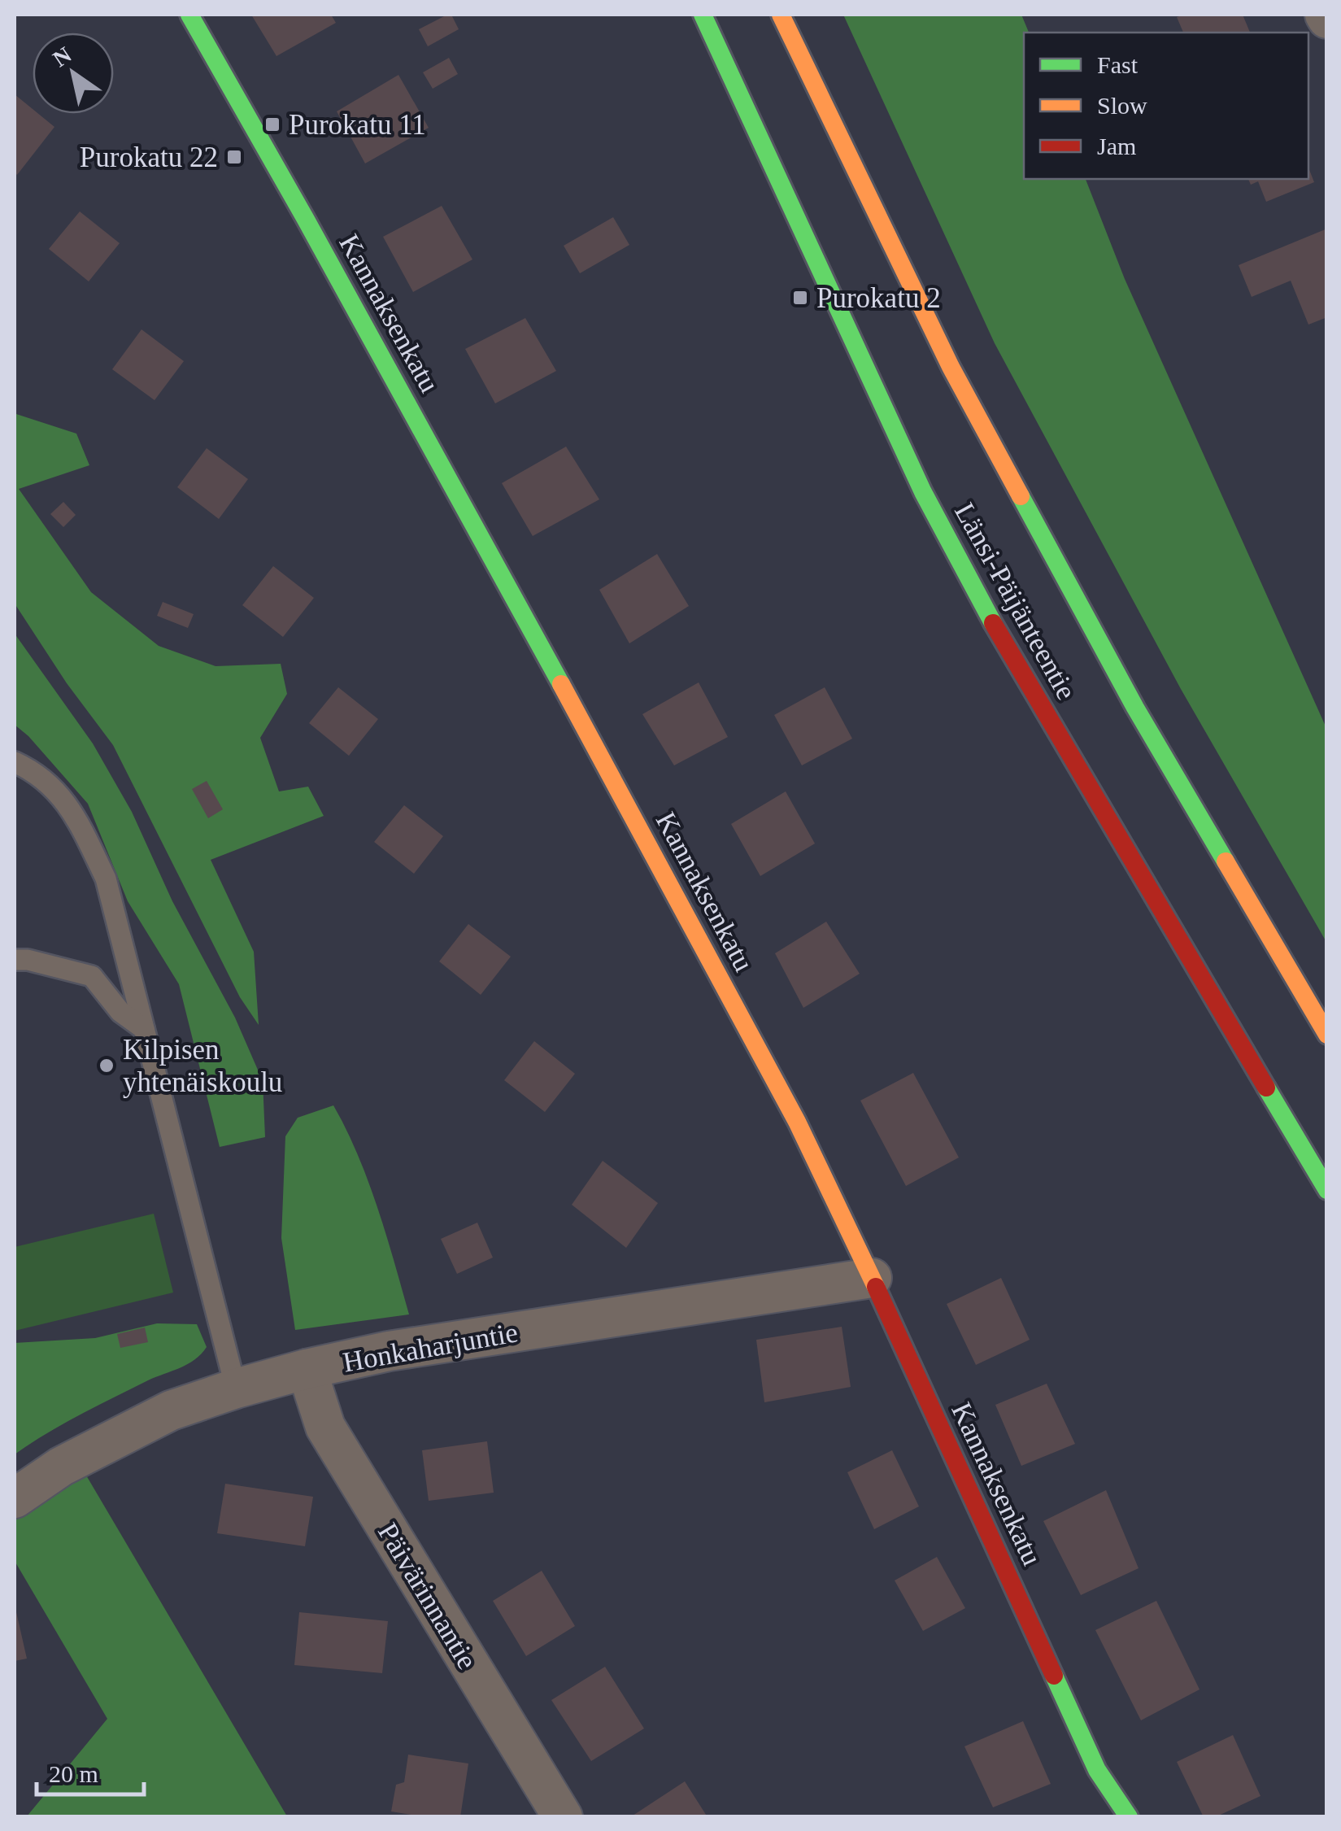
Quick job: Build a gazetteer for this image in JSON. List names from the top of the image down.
{
  "streets": {
    "main road": ["Kannaksenkatu", "Länsi-Päijänteentie"],
    "street": ["Honkaharjuntie", "Päivärinnantie"]
  },
  "crossings": [
    ["Kannaksenkatu", "Honkaharjuntie"],
    ["Honkaharjuntie", "Päivärinnantie"]
  ],
  "places": {
    "transit": ["Purokatu 11", "Purokatu 22", "Purokatu 2"],
    "other": ["Kilpisen yhtenäiskoulu"]
  },
  "legend": ["Fast", "Slow", "Jam"],
  "scale_bar": "20 m",
  "north": "top left"
}
